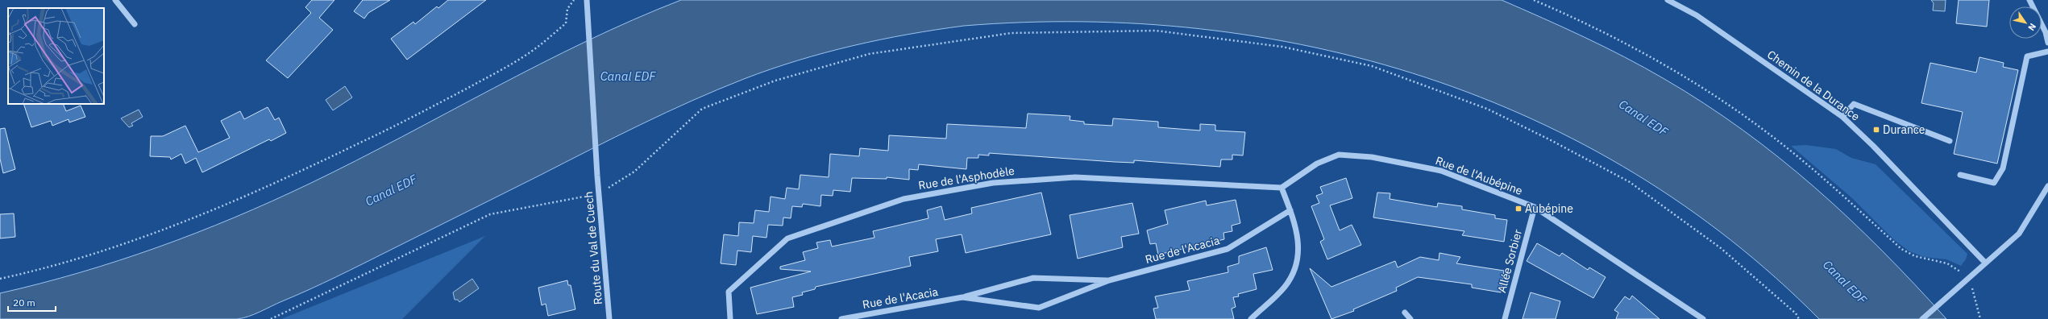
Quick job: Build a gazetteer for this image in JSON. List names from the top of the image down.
{
  "streets": {
    "street": [
      "Chemin de la Durance",
      "Rue de l'Aubépine",
      "Rue de l'Asphodèle",
      "Route du Val de Cuech",
      "Rue de l'Acacia",
      "Allée Sorbier"
    ]
  },
  "crossings": [
    ["Rue de l'Aubépine", "Rue de l'Asphodèle"],
    ["Rue de l'Aubépine", "Allée Sorbier"]
  ],
  "water": ["Canal EDF"],
  "places": {
    "transit": ["Durance", "Aubépine"]
  },
  "scale_bar": "20 m",
  "north": "bottom right"
}
